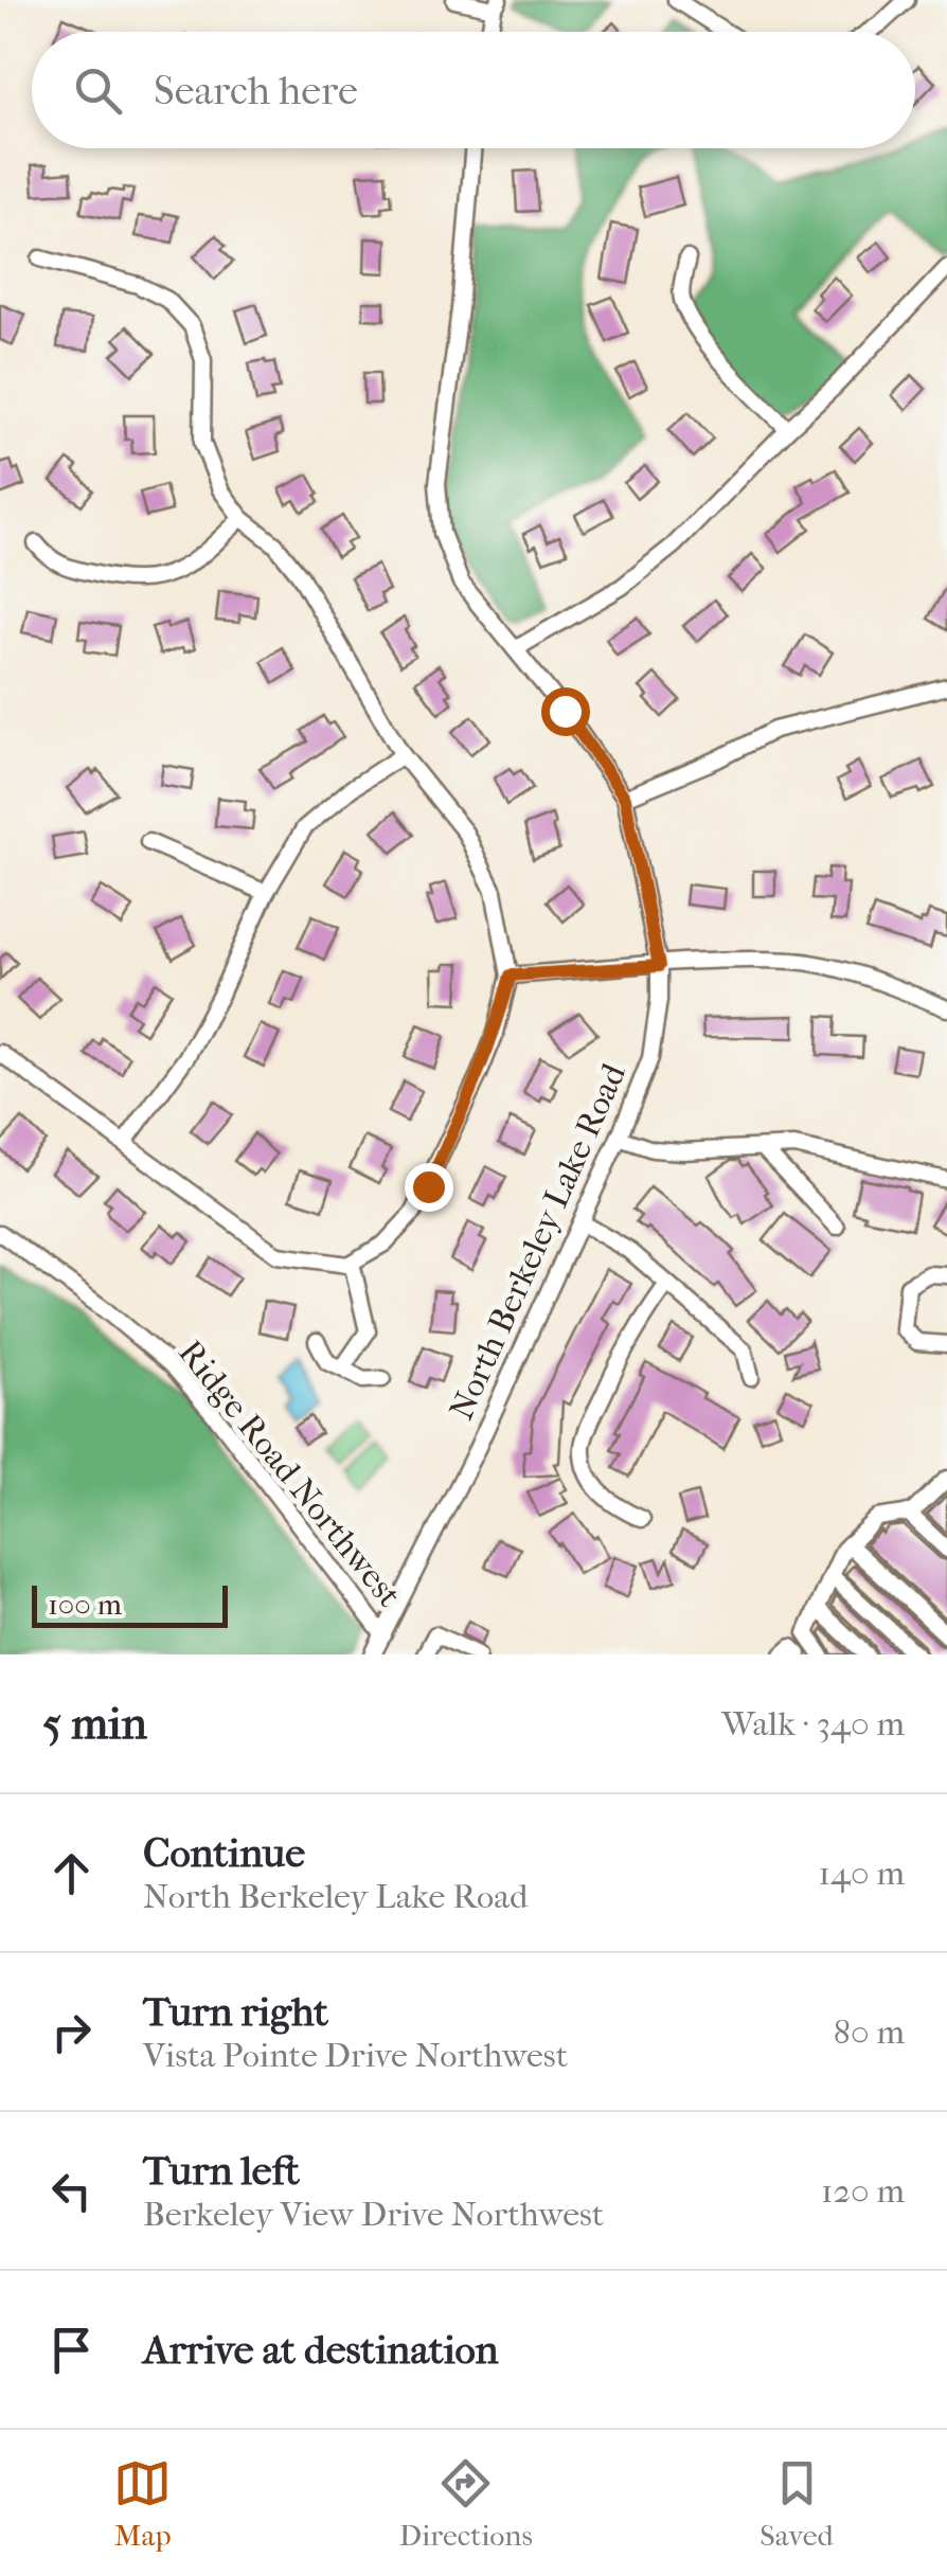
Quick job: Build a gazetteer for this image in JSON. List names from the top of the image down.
{
  "streets": {
    "street": ["North Berkeley Lake Road", "Ridge Road Northwest"]
  },
  "crossings": [
    ["North Berkeley Lake Road", "Ridge Road Northwest"]
  ],
  "scale_bar": "100 m",
  "page": {
    "search": "Search here",
    "scale": "100 m",
    "heading": ["5 min", "Walk · 340 m"],
    "list": [
      ["Continue", "North Berkeley Lake Road", "140 m"],
      ["Turn right", "Vista Pointe Drive Northwest", "80 m"],
      ["Turn left", "Berkeley View Drive Northwest", "120 m"],
      "Arrive at destination"
    ],
    "nav": ["Map", "Directions", "Saved"]
  }
}
